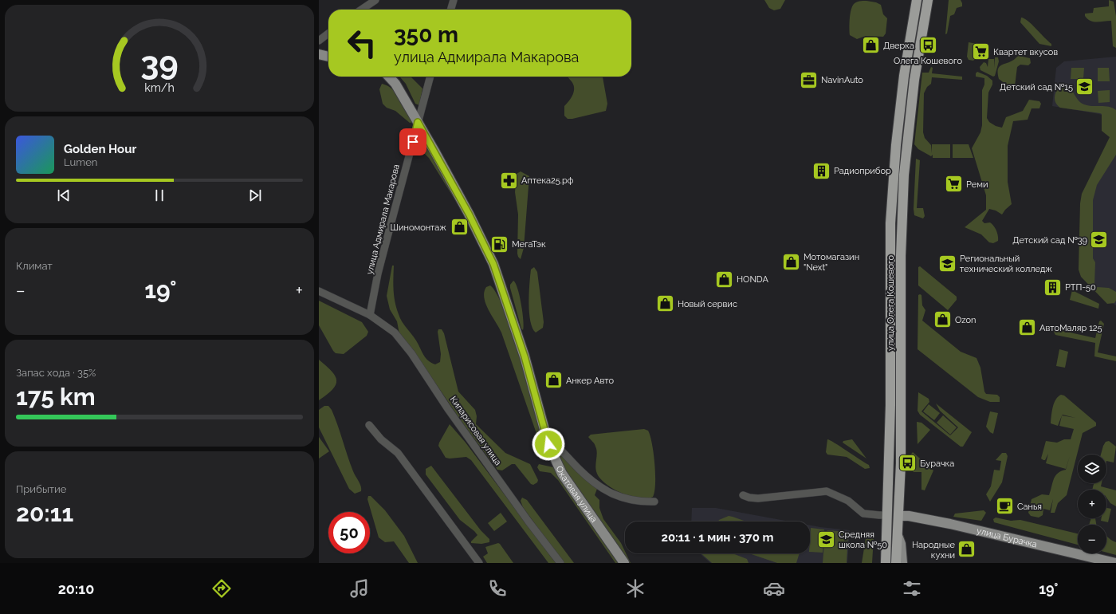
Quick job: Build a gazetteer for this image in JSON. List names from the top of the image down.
{
  "streets": {
    "highway": ["улица Олега Кошевого"],
    "main road": ["Окатовая улица", "улица Бурачка"],
    "street": ["улица Адмирала Макарова", "Кипарисовая улица"]
  },
  "crossings": [
    ["улица Адмирала Макарова", "Кипарисовая улица"],
    ["улица Адмирала Макарова", "Окатовая улица"],
    ["улица Олега Кошевого", "улица Бурачка"]
  ],
  "places": {
    "bus stop": ["Олега Кошевого", "Бурачка"],
    "shop": [
      "Дверка",
      "Шиномонтаж",
      "Мотомагазин \"Next\"",
      "HONDA",
      "Новый сервис",
      "Ozon",
      "АвтоМаляр 125",
      "Анкер Авто",
      "Народные кухни"
    ],
    "supermarket": ["Квартет вкусов", "Реми"],
    "office": ["NavinAuto"],
    "school or university": [
      "Детский сад №15",
      "Детский сад №39",
      "Региональный технический колледж",
      "Средняя школа №50"
    ],
    "building": ["Радиоприбор", "РТП-50"],
    "pharmacy": ["Аптека25.рф"],
    "fuel station": ["МегаТэк"],
    "cafe": ["Санья"]
  },
  "page": {
    "turn": ["350 m", "улица Адмирала Макарова"],
    "song": ["Golden Hour", "Lumen"],
    "tile": [
      "Климат",
      ["Запас хода · 35%", "175 km"],
      ["Прибытие", "20:11"]
    ],
    "heat": ["−", "19°", "+"],
    "map_buttons": ["+", "−"],
    "limit": "50",
    "trip": "20:11 · 1 мин · 370 m",
    "tabs": ["20:10", "19°"],
    "gauge": ["39", "km/h"]
  }
}
